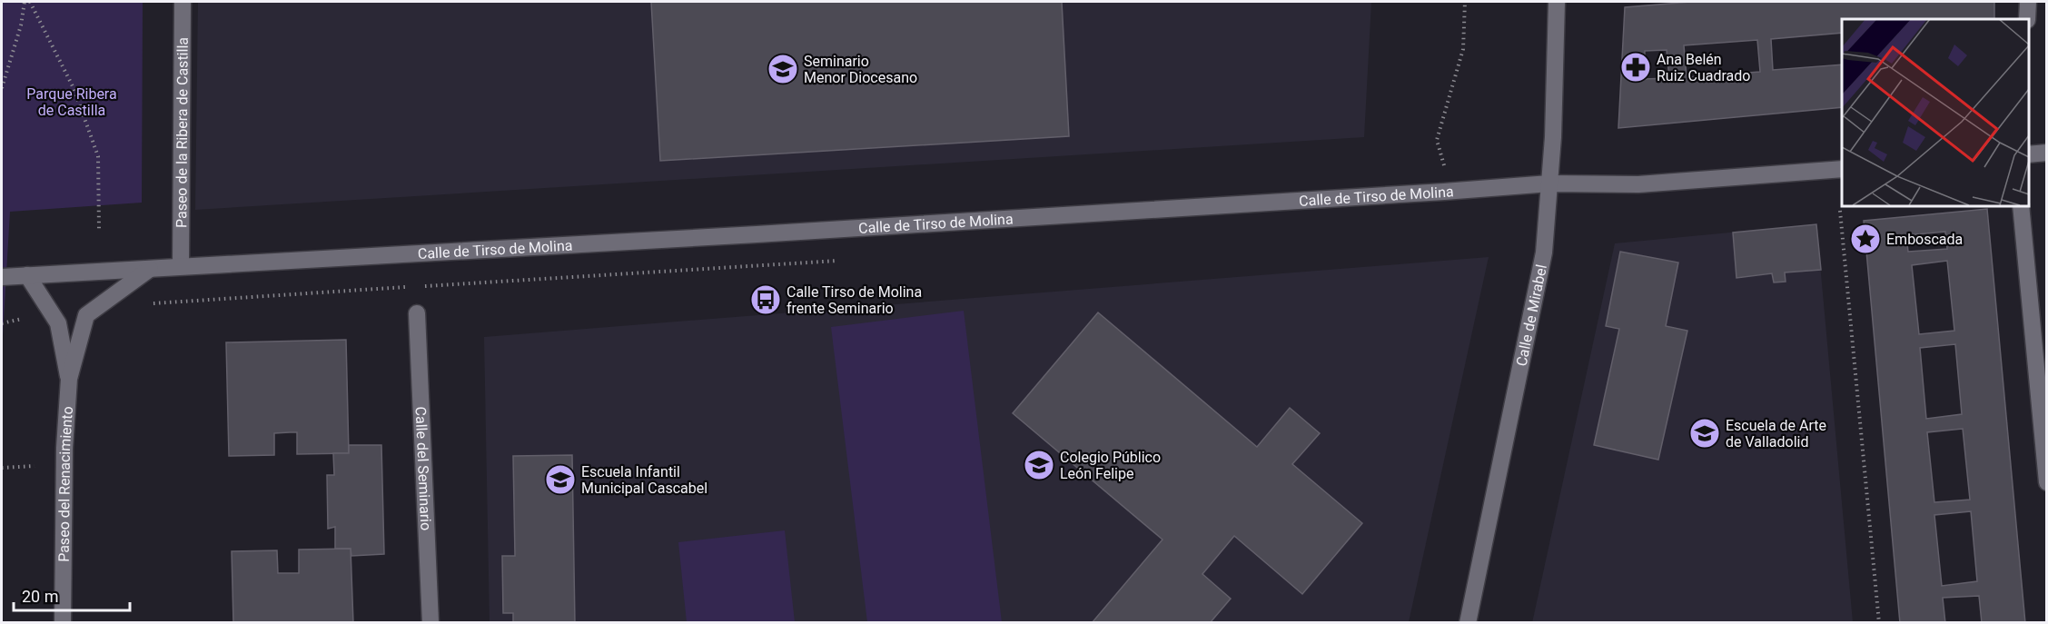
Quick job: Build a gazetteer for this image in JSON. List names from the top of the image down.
{
  "streets": {
    "street": [
      "Paseo de la Ribera de Castilla",
      "Calle de Tirso de Molina",
      "Calle de Mirabel",
      "Calle del Seminario",
      "Paseo del Renacimiento"
    ]
  },
  "crossings": [
    ["Paseo de la Ribera de Castilla", "Calle de Tirso de Molina"],
    ["Calle de Tirso de Molina", "Calle de Mirabel"],
    ["Calle de Tirso de Molina", "Paseo del Renacimiento"]
  ],
  "parks": ["Parque Ribera de Castilla"],
  "places": {
    "pharmacy": ["Ana Belén Ruiz Cuadrado"],
    "school or university": [
      "Seminario Menor Diocesano",
      "Escuela de Arte de Valladolid",
      "Colegio Público León Felipe",
      "Escuela Infantil Municipal Cascabel"
    ],
    "place": ["Emboscada"],
    "bus stop": ["Calle Tirso de Molina frente Seminario"]
  },
  "scale_bar": "20 m"
}
